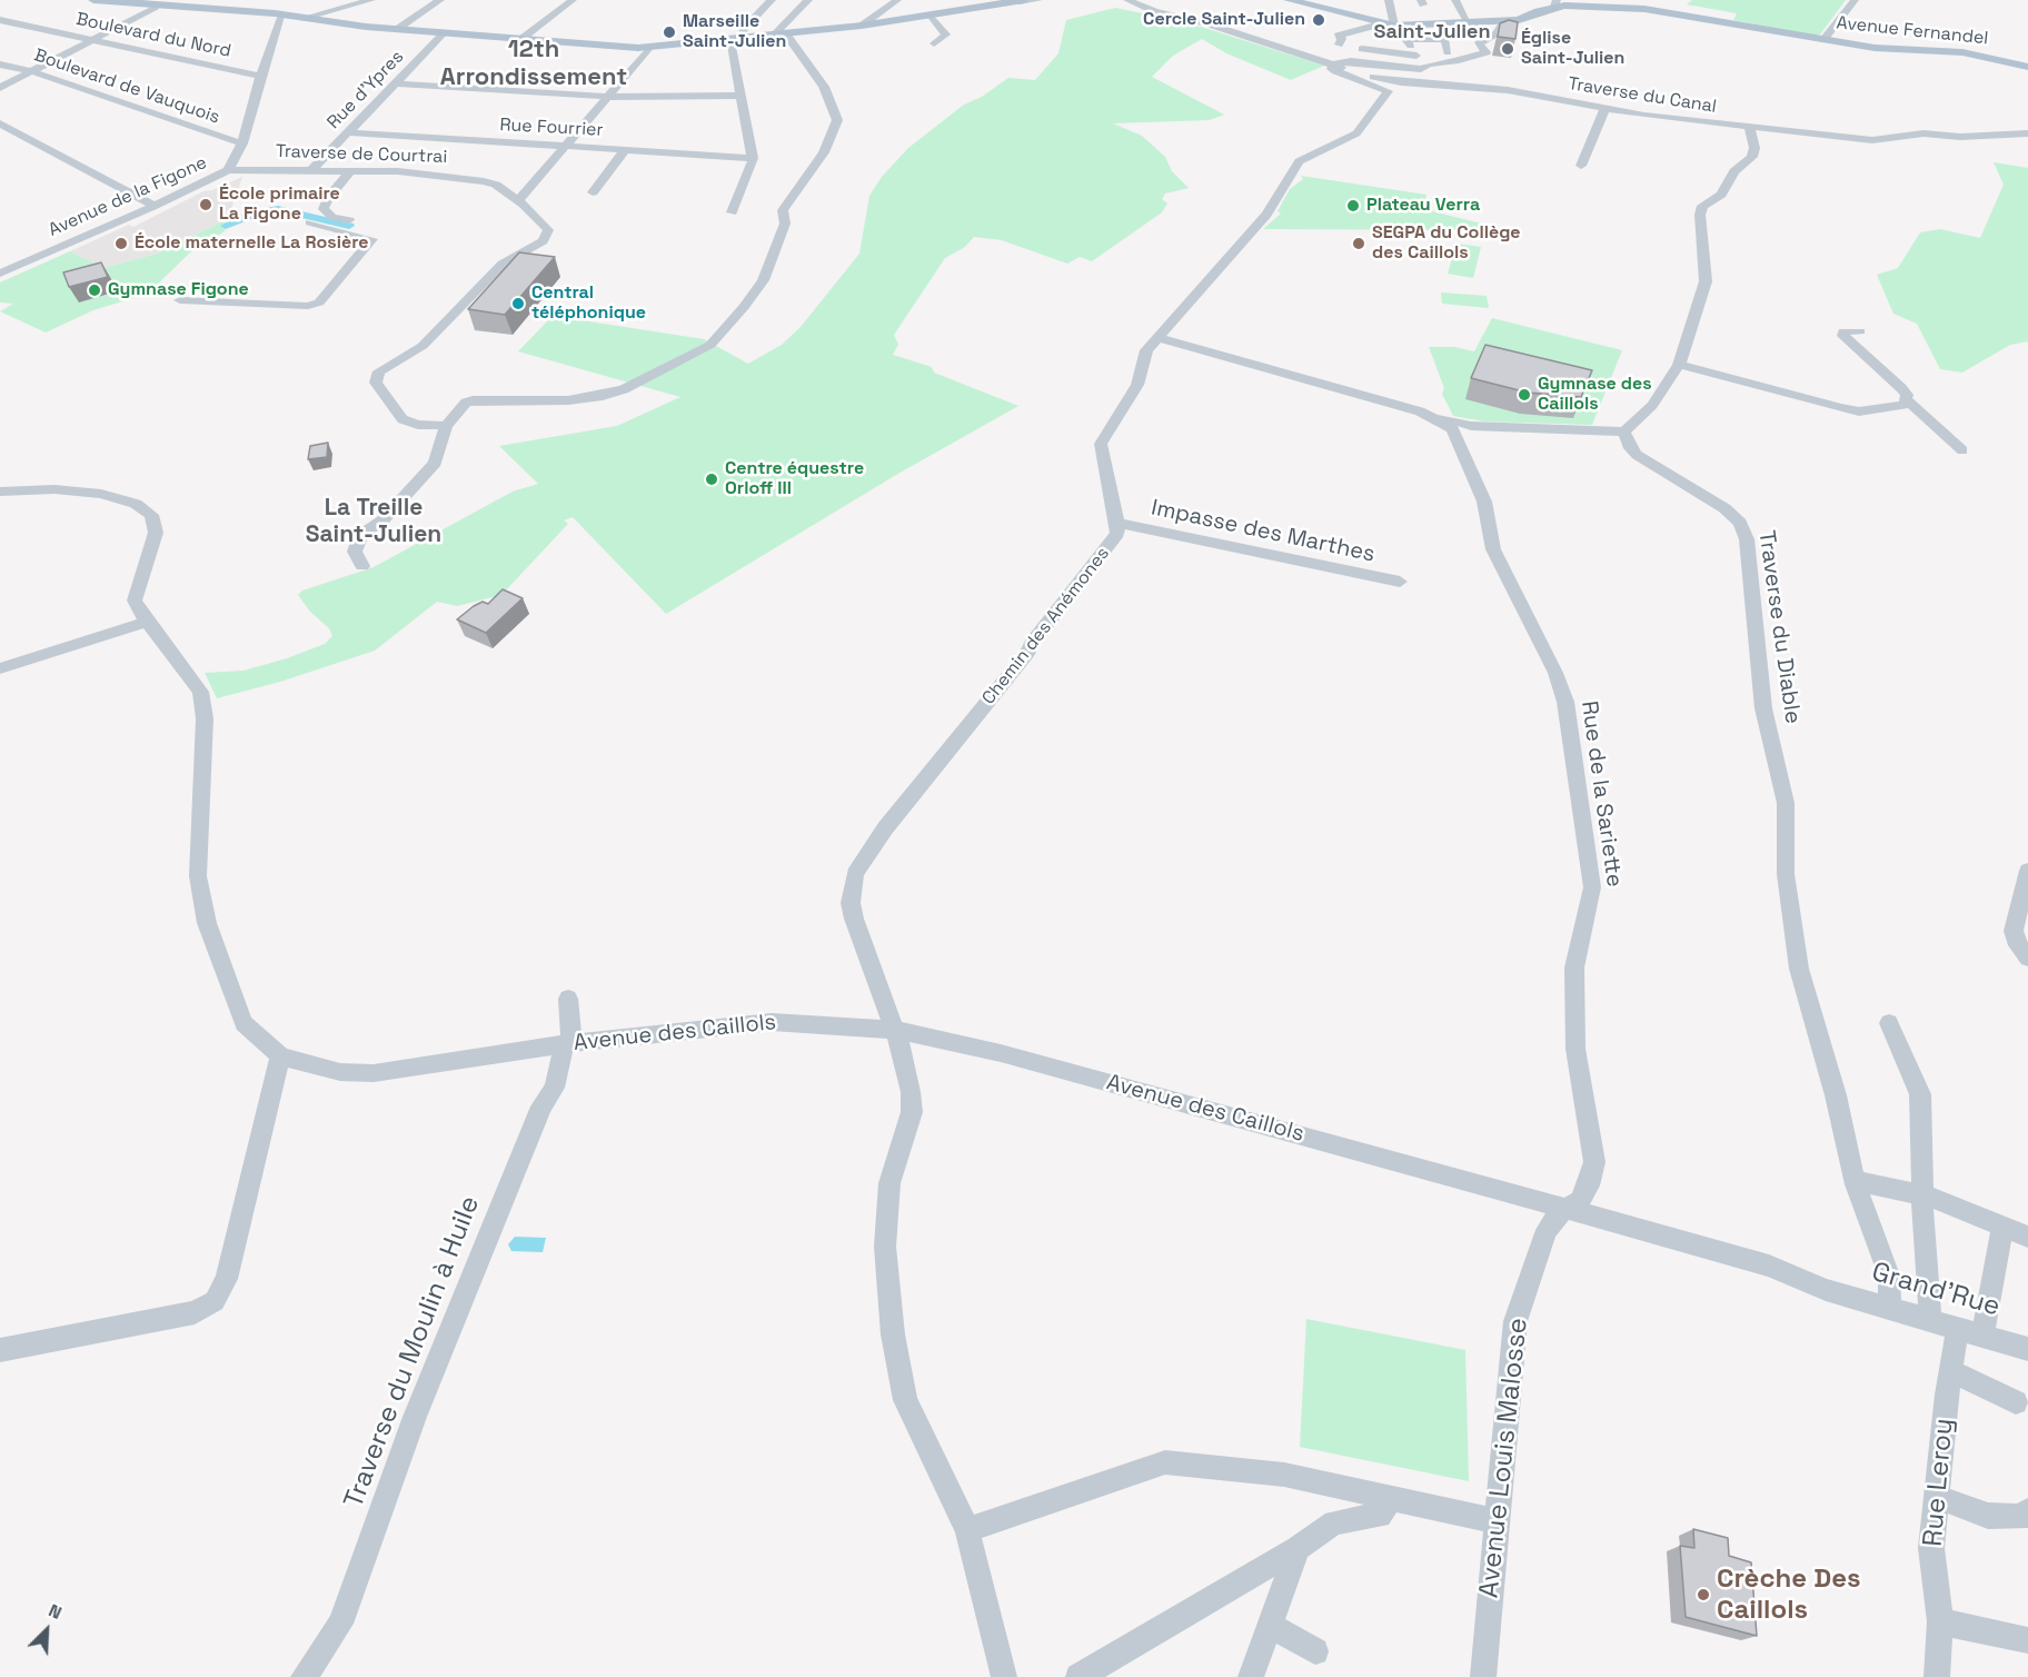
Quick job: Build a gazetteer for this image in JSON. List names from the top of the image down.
{
  "streets": {
    "main road": ["Avenue Fernandel"],
    "street": [
      "Boulevard du Nord",
      "Boulevard de Vauquois",
      "Rue d'Ypres",
      "Traverse du Canal",
      "Rue Fourrier",
      "Traverse de Courtrai",
      "Avenue de la Figone",
      "Impasse des Marthes",
      "Chemin des Anémones",
      "Traverse du Diable",
      "Rue de la Sariette",
      "Avenue des Caillols",
      "Grand'Rue",
      "Traverse du Moulin à Huile",
      "Avenue Louis Malosse",
      "Rue Leroy"
    ]
  },
  "crossings": [
    ["Boulevard du Nord", "Avenue de la Figone"],
    ["Boulevard de Vauquois", "Avenue de la Figone"],
    ["Rue d'Ypres", "Rue Fourrier"],
    ["Rue d'Ypres", "Traverse de Courtrai"],
    ["Traverse du Canal", "Chemin des Anémones"],
    ["Traverse de Courtrai", "Avenue de la Figone"],
    ["Impasse des Marthes", "Chemin des Anémones"],
    ["Chemin des Anémones", "Avenue des Caillols"],
    ["Traverse du Diable", "Grand'Rue"],
    ["Rue de la Sariette", "Avenue des Caillols"],
    ["Rue de la Sariette", "Avenue Louis Malosse"],
    ["Avenue des Caillols", "Grand'Rue"],
    ["Avenue des Caillols", "Traverse du Moulin à Huile"],
    ["Avenue des Caillols", "Avenue Louis Malosse"],
    ["Grand'Rue", "Rue Leroy"]
  ],
  "districts": ["Saint-Julien", "12th Arrondissement", "La Treille Saint-Julien"],
  "places": [
    "Cercle Saint-Julien",
    "Marseille Saint-Julien",
    "Église Saint-Julien",
    "École primaire La Figone",
    "Plateau Verra",
    "École maternelle La Rosière",
    "SEGPA du Collège des Caillols",
    "Gymnase Figone",
    "Central téléphonique",
    "Gymnase des Caillols",
    "Centre équestre Orloff III",
    "Crèche Des Caillols"
  ],
  "north": "top right"
}
